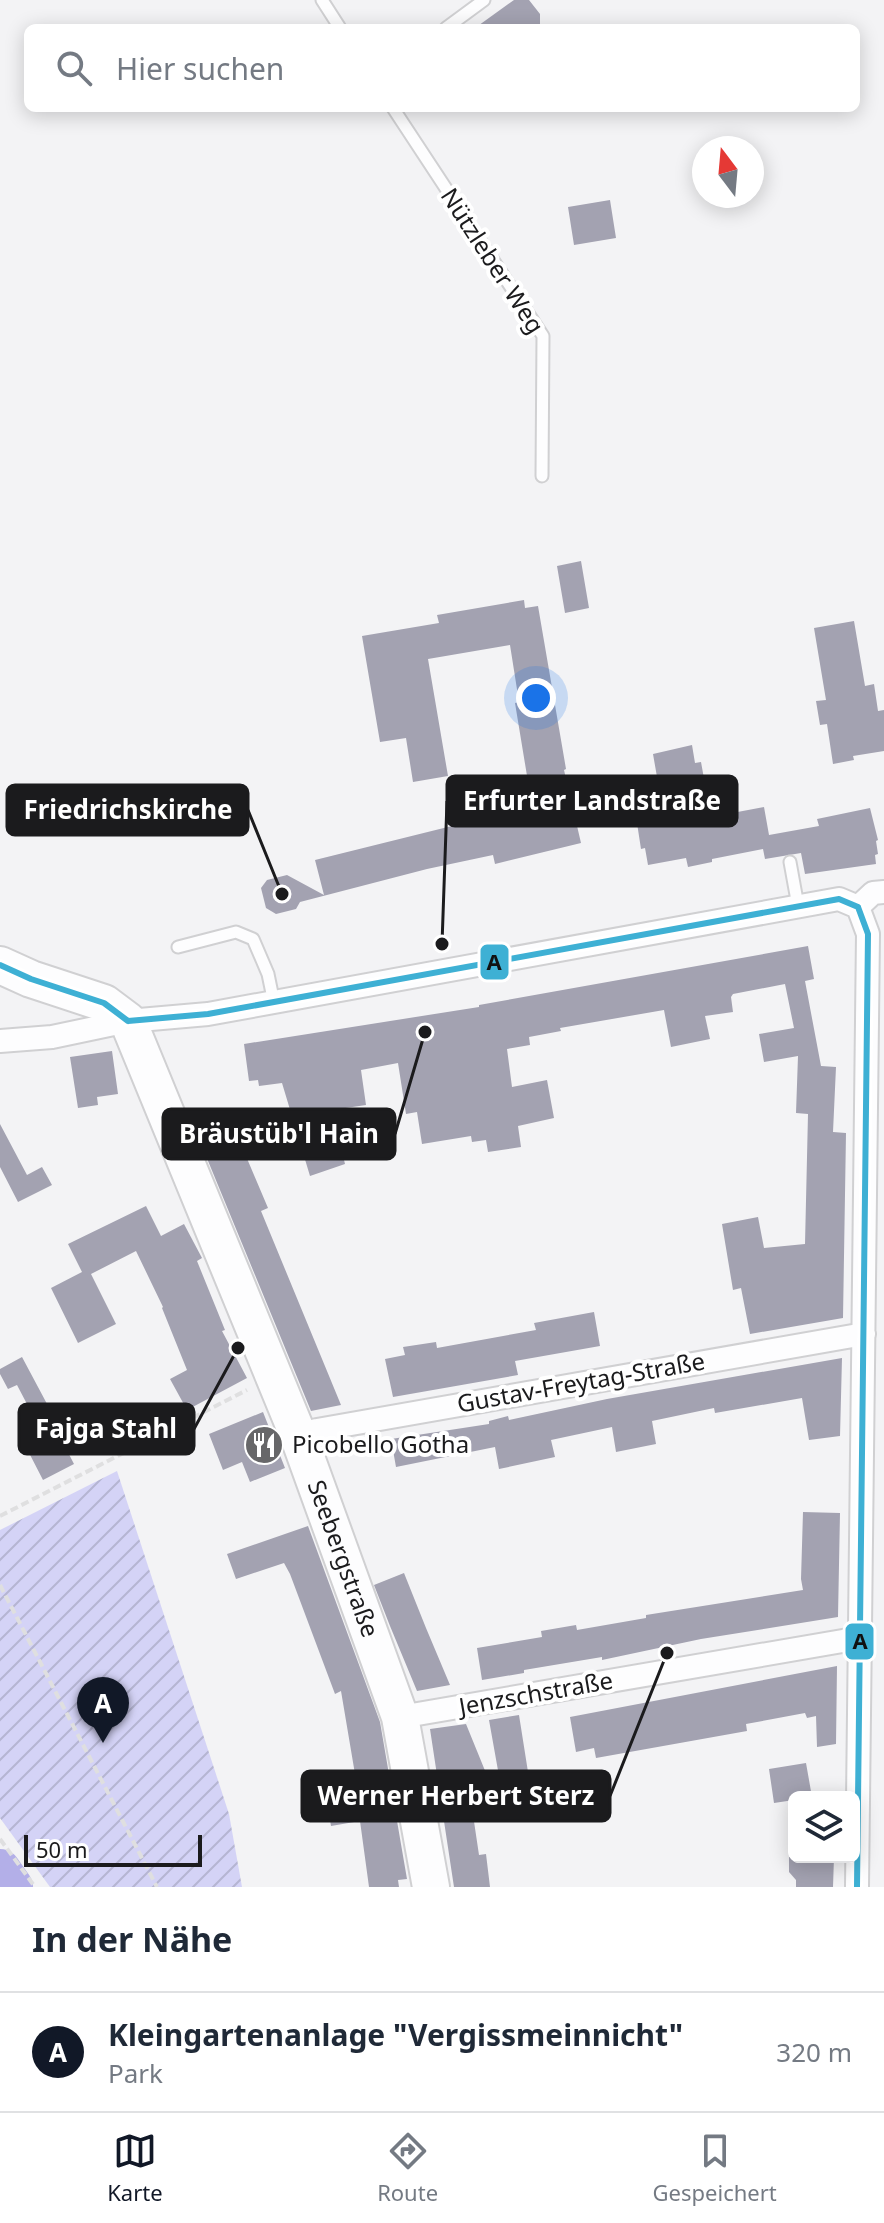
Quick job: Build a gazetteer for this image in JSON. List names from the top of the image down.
{
  "streets": {
    "main road": ["Seebergstraße"],
    "street": ["Gustav-Freytag-Straße", "Jenzschstraße"],
    "lane": ["Nützleber Weg"]
  },
  "crossings": [
    ["Gustav-Freytag-Straße", "Seebergstraße"],
    ["Seebergstraße", "Jenzschstraße"]
  ],
  "places": {
    "other": [
      "Friedrichskirche",
      "Erfurter Landstraße",
      "Bräustüb'l Hain",
      "Fajga Stahl",
      "Werner Herbert Sterz"
    ],
    "restaurant": ["Picobello Gotha"]
  },
  "lines": ["transit line A"],
  "scale_bar": "50 m",
  "north": "top",
  "page": {
    "search": "Hier suchen",
    "pins": "A",
    "scale": "50 m",
    "heading": "In der Nähe",
    "list": [
      {
        "mark": "A",
        "name": "Kleingartenanlage \"Vergissmeinnicht\"",
        "note": "Park",
        "value": "320 m"
      }
    ],
    "nav": ["Karte", "Route", "Gespeichert"]
  }
}
